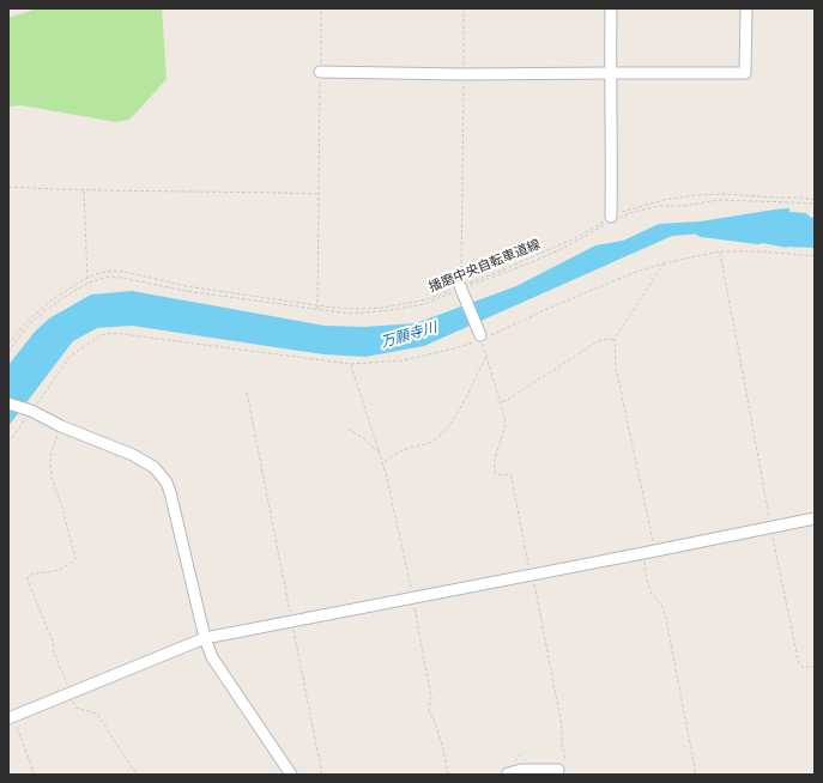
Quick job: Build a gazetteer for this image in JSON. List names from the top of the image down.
{
  "streets": {
    "path": ["播磨中央自転車道線"]
  },
  "water": ["万願寺川"]
}
